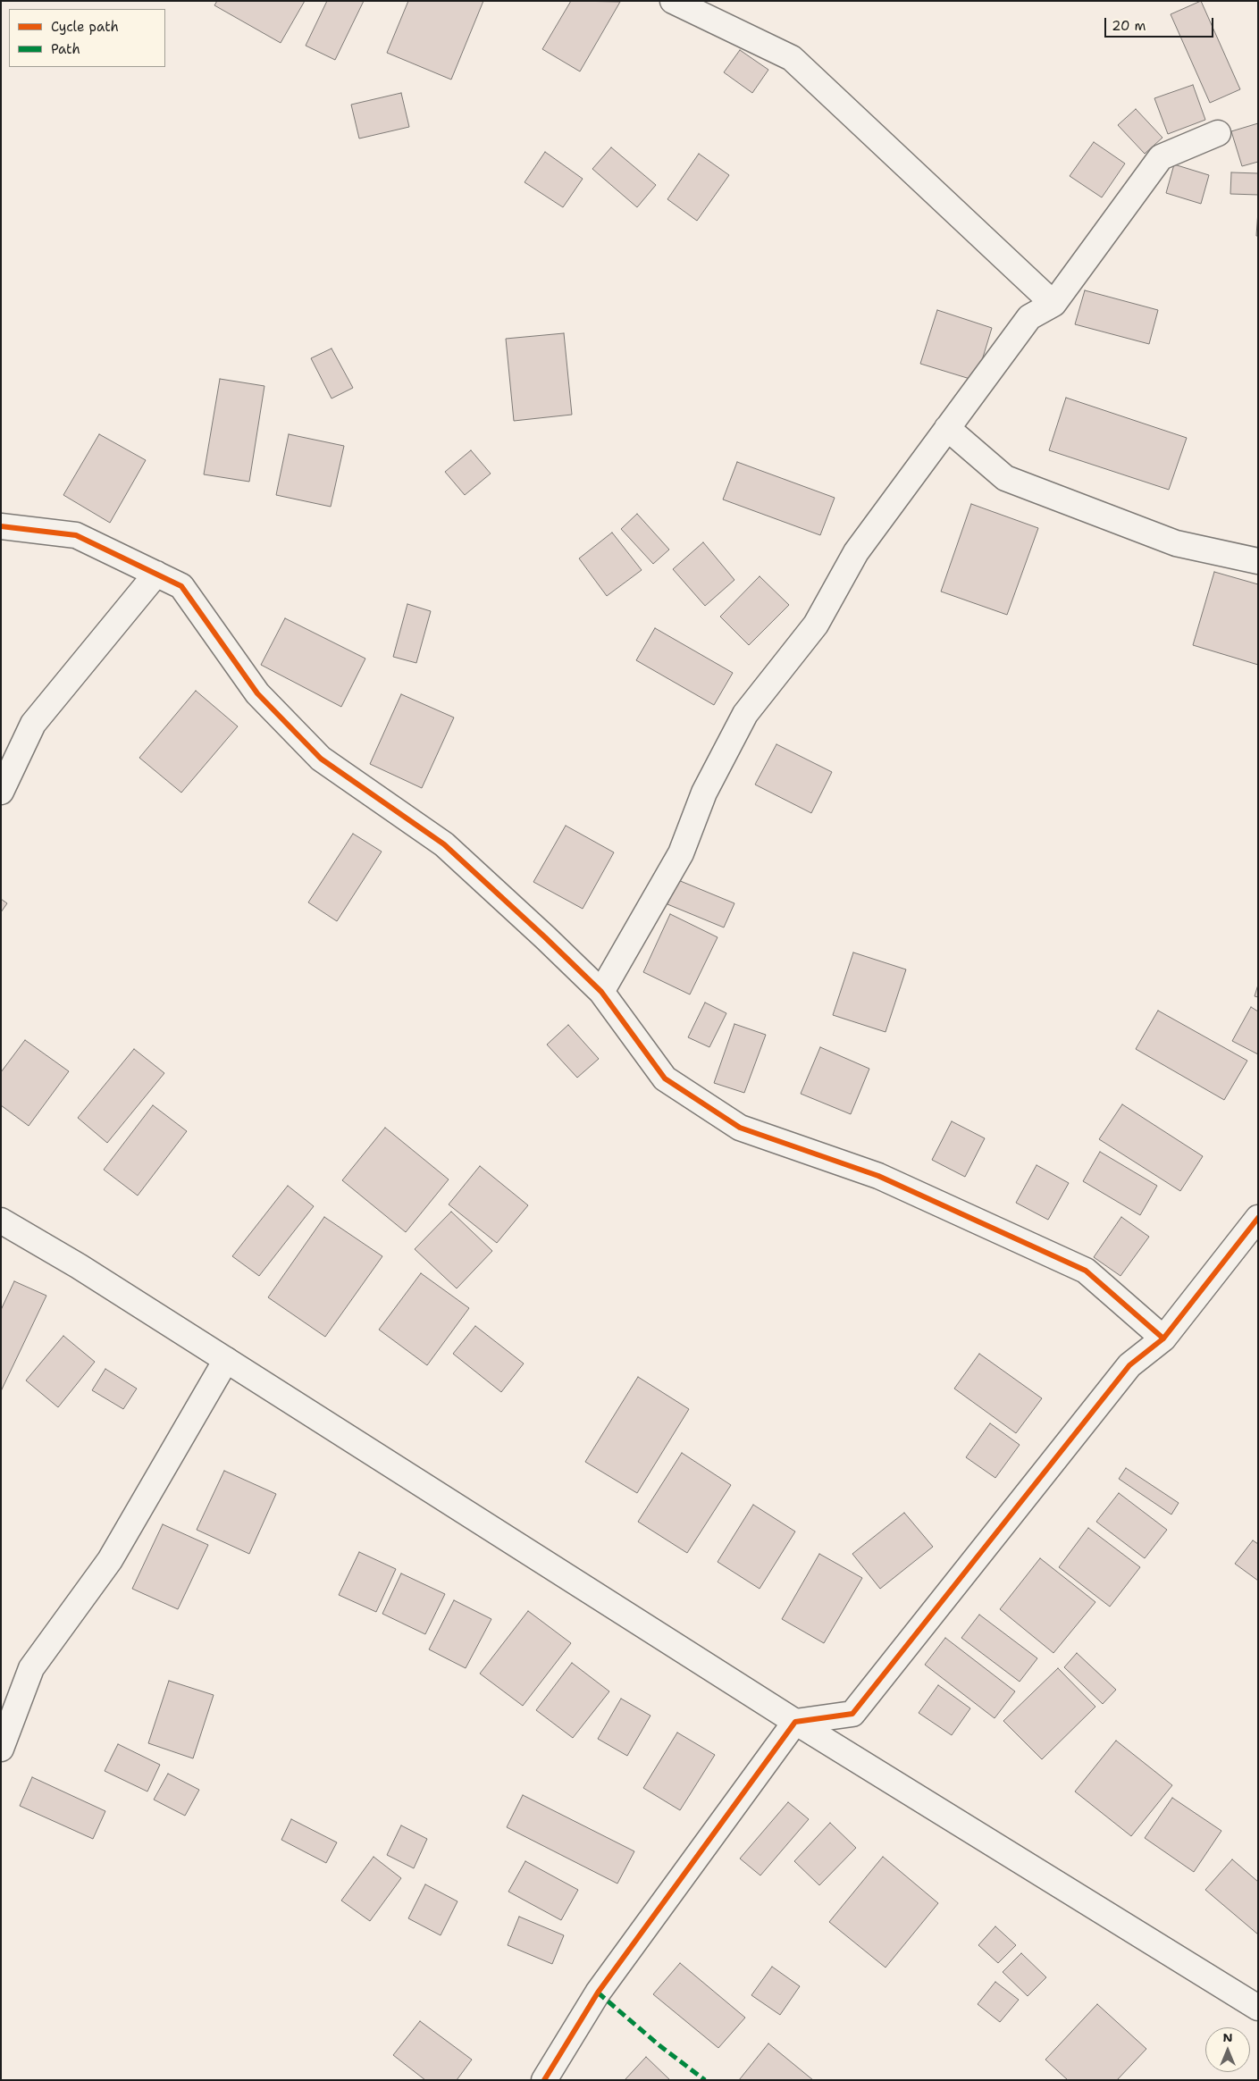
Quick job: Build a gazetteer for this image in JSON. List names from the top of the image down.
{
  "legend": ["Cycle path", "Path"],
  "scale_bar": "20 m",
  "north": "top"
}
